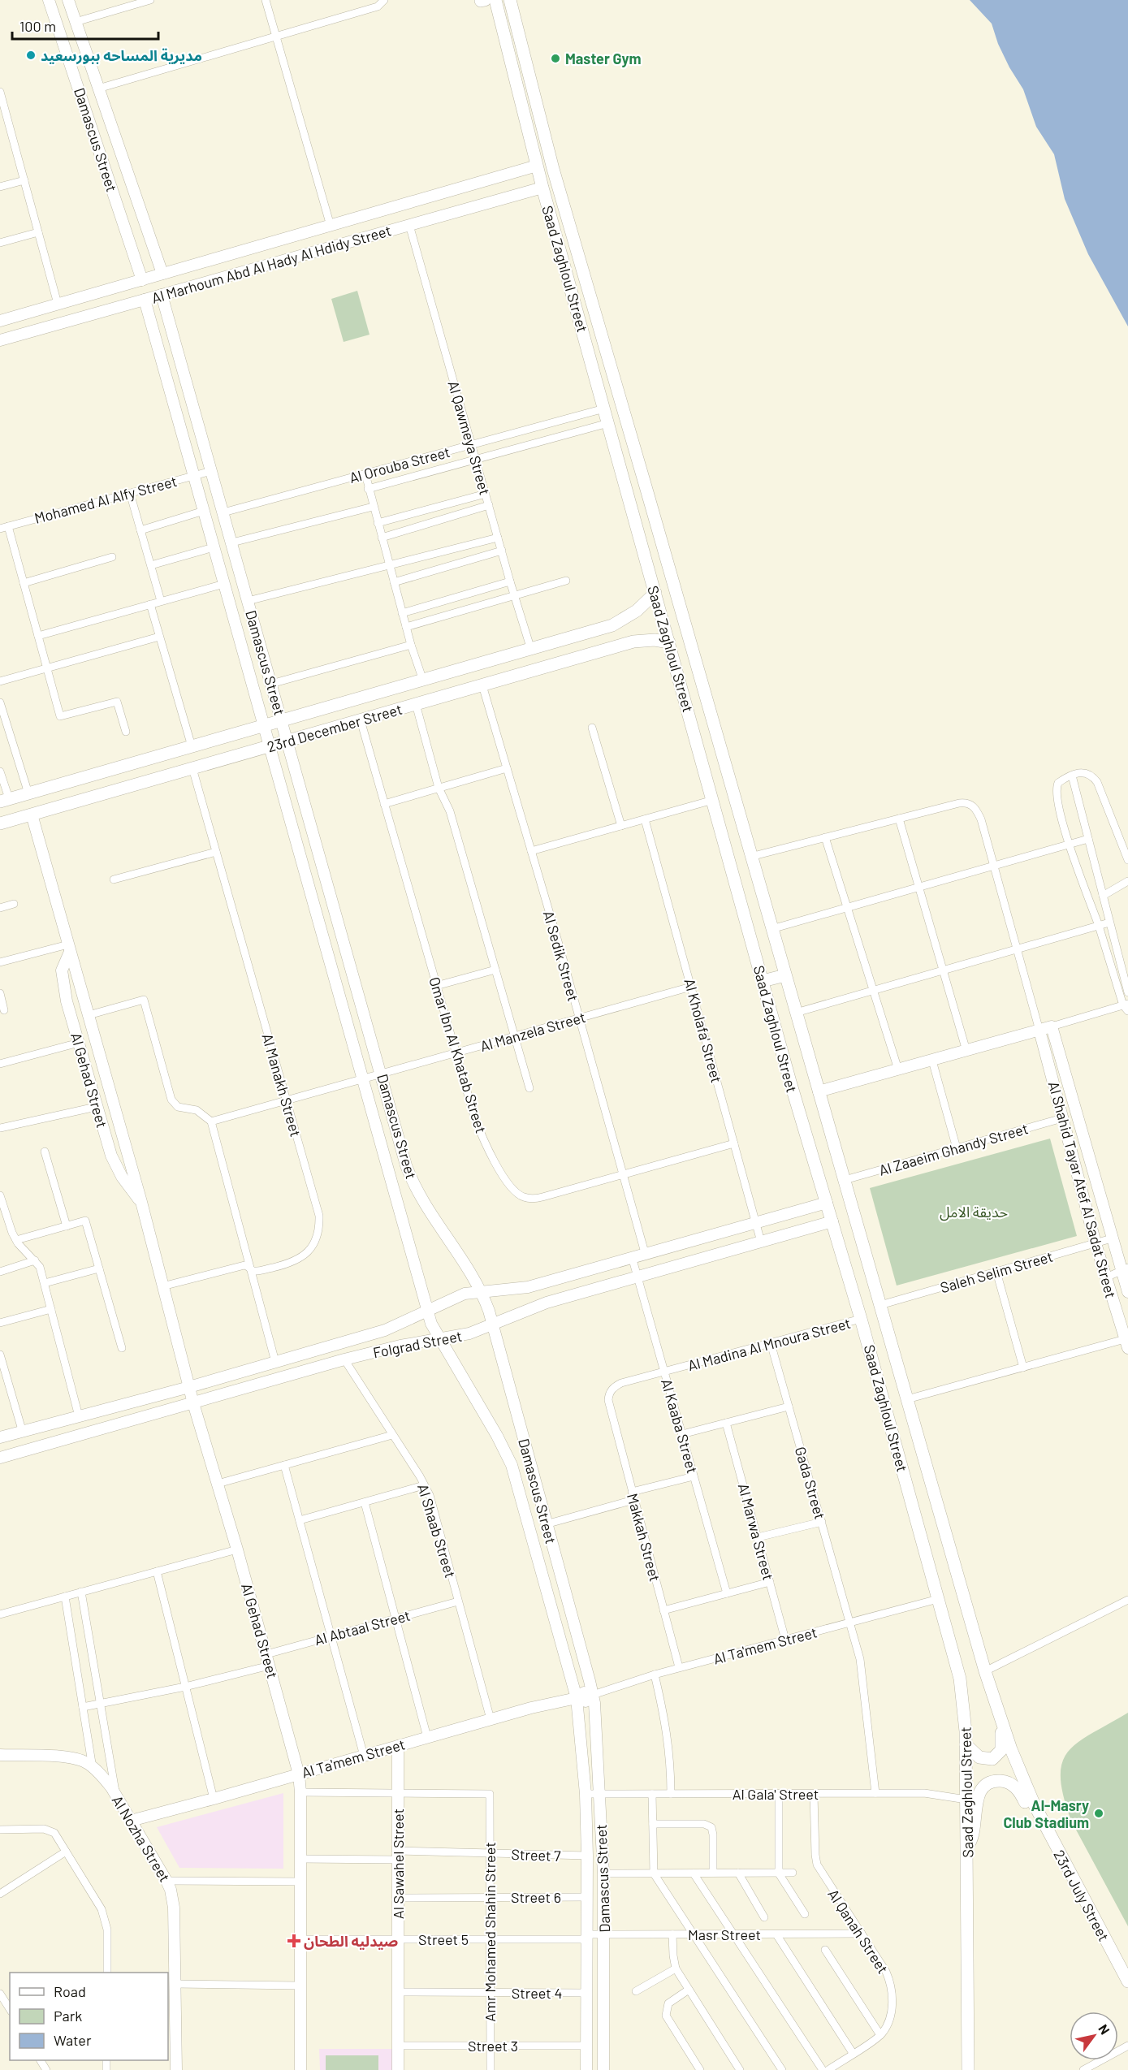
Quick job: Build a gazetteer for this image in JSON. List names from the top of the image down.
{
  "streets": {
    "main road": ["Saad Zaghloul Street", "23rd December Street", "23rd July Street"],
    "street": [
      "Damascus Street",
      "Al Marhoum Abd Al Hady Al Hdidy Street",
      "Al Qawmeya Street",
      "Al Orouba Street",
      "Mohamed Al Alfy Street",
      "Al Sedik Street",
      "Al Kholafa' Street",
      "Al Manzela Street",
      "Omar Ibn Al Khatab Street",
      "Al Gehad Street",
      "Al Manakh Street",
      "Al Zaaeim Ghandy Street",
      "Al Shahid Tayar Atef Al Sadat Street",
      "Saleh Selim Street",
      "Folgrad Street",
      "Al Madina Al Mnoura Street",
      "Al Kaaba Street",
      "Gada Street",
      "Al Shaab Street",
      "Al Marwa Street",
      "Makkah Street",
      "Al Abtaal Street",
      "Al Ta'mem Street",
      "Al Gala' Street",
      "Al Nozha Street",
      "Street 7",
      "Al Sawahel Street",
      "Street 6",
      "Al Qanah Street",
      "Amr Mohamed Shahin Street",
      "Masr Street",
      "Street 5",
      "Street 4",
      "Street 3"
    ]
  },
  "crossings": [
    ["Damascus Street", "Al Marhoum Abd Al Hady Al Hdidy Street"],
    ["Damascus Street", "Al Orouba Street"],
    ["Damascus Street", "Mohamed Al Alfy Street"],
    ["Damascus Street", "23rd December Street"],
    ["Damascus Street", "Al Manzela Street"],
    ["Damascus Street", "Folgrad Street"],
    ["Damascus Street", "Al Ta'mem Street"],
    ["Damascus Street", "Al Gala' Street"],
    ["Damascus Street", "Street 7"],
    ["Damascus Street", "Street 6"],
    ["Damascus Street", "Masr Street"],
    ["Damascus Street", "Street 5"],
    ["Damascus Street", "Street 4"],
    ["Damascus Street", "Street 3"],
    ["Al Marhoum Abd Al Hady Al Hdidy Street", "Saad Zaghloul Street"],
    ["Al Marhoum Abd Al Hady Al Hdidy Street", "Al Qawmeya Street"],
    ["Saad Zaghloul Street", "Al Orouba Street"],
    ["Saad Zaghloul Street", "23rd December Street"],
    ["Saad Zaghloul Street", "Al Zaaeim Ghandy Street"],
    ["Saad Zaghloul Street", "Saleh Selim Street"],
    ["Saad Zaghloul Street", "Folgrad Street"],
    ["Saad Zaghloul Street", "Al Madina Al Mnoura Street"],
    ["Saad Zaghloul Street", "Al Ta'mem Street"],
    ["Saad Zaghloul Street", "Al Gala' Street"],
    ["Saad Zaghloul Street", "23rd July Street"],
    ["Al Qawmeya Street", "Al Orouba Street"],
    ["Al Qawmeya Street", "23rd December Street"],
    ["23rd December Street", "Al Sedik Street"],
    ["23rd December Street", "Omar Ibn Al Khatab Street"],
    ["23rd December Street", "Al Gehad Street"],
    ["23rd December Street", "Al Manakh Street"],
    ["Al Sedik Street", "Al Manzela Street"],
    ["Al Sedik Street", "Omar Ibn Al Khatab Street"],
    ["Al Sedik Street", "Folgrad Street"],
    ["Al Kholafa' Street", "Al Manzela Street"],
    ["Al Kholafa' Street", "Omar Ibn Al Khatab Street"],
    ["Al Kholafa' Street", "Folgrad Street"],
    ["Al Manzela Street", "Omar Ibn Al Khatab Street"],
    ["Al Manzela Street", "Al Manakh Street"],
    ["Al Gehad Street", "Al Manakh Street"],
    ["Al Gehad Street", "Folgrad Street"],
    ["Al Gehad Street", "Al Abtaal Street"],
    ["Al Gehad Street", "Al Ta'mem Street"],
    ["Al Gehad Street", "Street 7"],
    ["Al Gehad Street", "Street 5"],
    ["Al Zaaeim Ghandy Street", "Al Shahid Tayar Atef Al Sadat Street"],
    ["Al Shahid Tayar Atef Al Sadat Street", "Saleh Selim Street"],
    ["Folgrad Street", "Al Kaaba Street"],
    ["Folgrad Street", "Al Shaab Street"],
    ["Al Madina Al Mnoura Street", "Al Kaaba Street"],
    ["Al Madina Al Mnoura Street", "Gada Street"],
    ["Al Madina Al Mnoura Street", "Makkah Street"],
    ["Gada Street", "Al Ta'mem Street"],
    ["Gada Street", "Al Gala' Street"],
    ["Al Shaab Street", "Al Abtaal Street"],
    ["Al Shaab Street", "Al Ta'mem Street"],
    ["Al Marwa Street", "Al Ta'mem Street"],
    ["Makkah Street", "Al Ta'mem Street"],
    ["Al Ta'mem Street", "Al Nozha Street"],
    ["Al Ta'mem Street", "Al Sawahel Street"],
    ["Al Gala' Street", "Al Qanah Street"],
    ["Street 7", "Al Sawahel Street"],
    ["Street 7", "Amr Mohamed Shahin Street"],
    ["Al Sawahel Street", "Street 6"],
    ["Al Sawahel Street", "Amr Mohamed Shahin Street"],
    ["Al Sawahel Street", "Street 5"],
    ["Al Sawahel Street", "Street 4"],
    ["Al Sawahel Street", "Street 3"],
    ["Street 6", "Amr Mohamed Shahin Street"],
    ["Al Qanah Street", "Masr Street"],
    ["Amr Mohamed Shahin Street", "Street 5"],
    ["Amr Mohamed Shahin Street", "Street 4"],
    ["Amr Mohamed Shahin Street", "Street 3"],
    ["Masr Street", "Street 5"]
  ],
  "parks": ["حديقة الامل"],
  "places": {
    "other": ["مديرية المساحه ببورسعيد", "Master Gym", "Al-Masry Club Stadium"],
    "health": ["صيدليه الطحان"]
  },
  "legend": ["Road", "Park", "Water"],
  "scale_bar": "100 m",
  "north": "top right"
}
